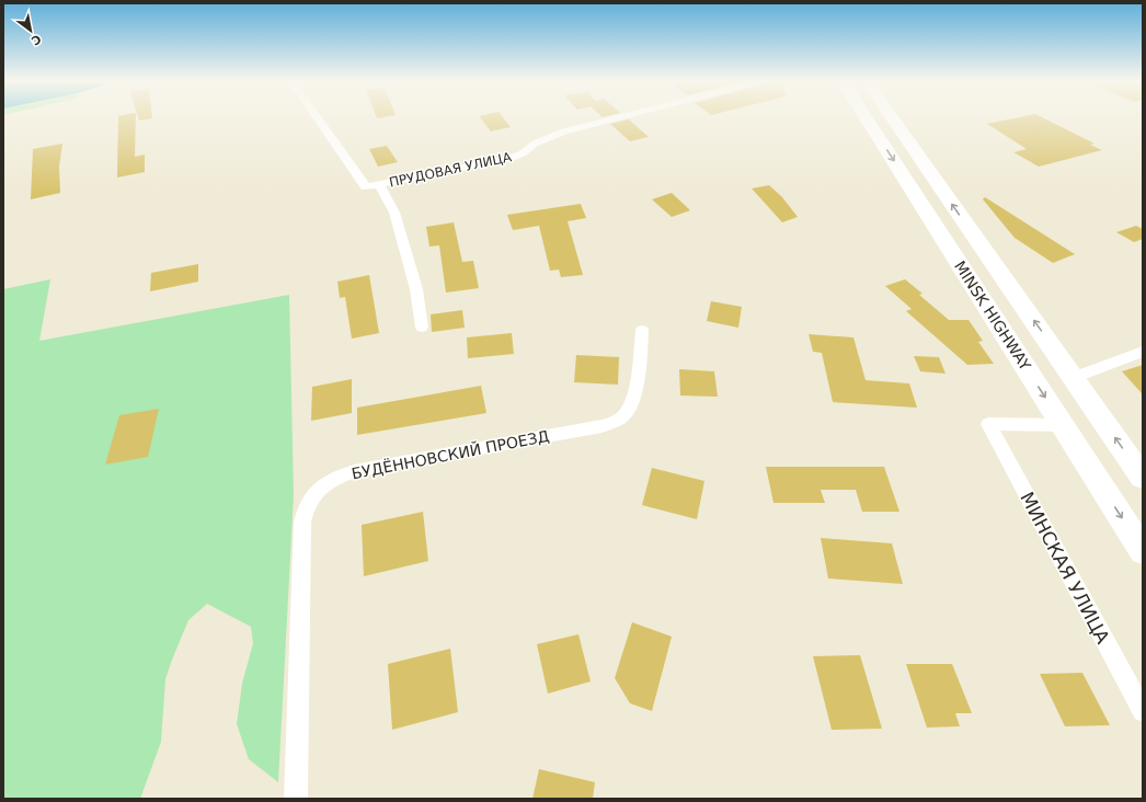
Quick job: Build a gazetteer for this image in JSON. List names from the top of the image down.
{
  "streets": {
    "highway": ["MINSK HIGHWAY"],
    "street": ["ПРУДОВАЯ УЛИЦА", "БУДЁННОВСКИЙ ПРОЕЗД", "МИНСКАЯ УЛИЦА"]
  },
  "crossings": [
    ["MINSK HIGHWAY", "МИНСКАЯ УЛИЦА"]
  ],
  "north": "bottom right"
}
